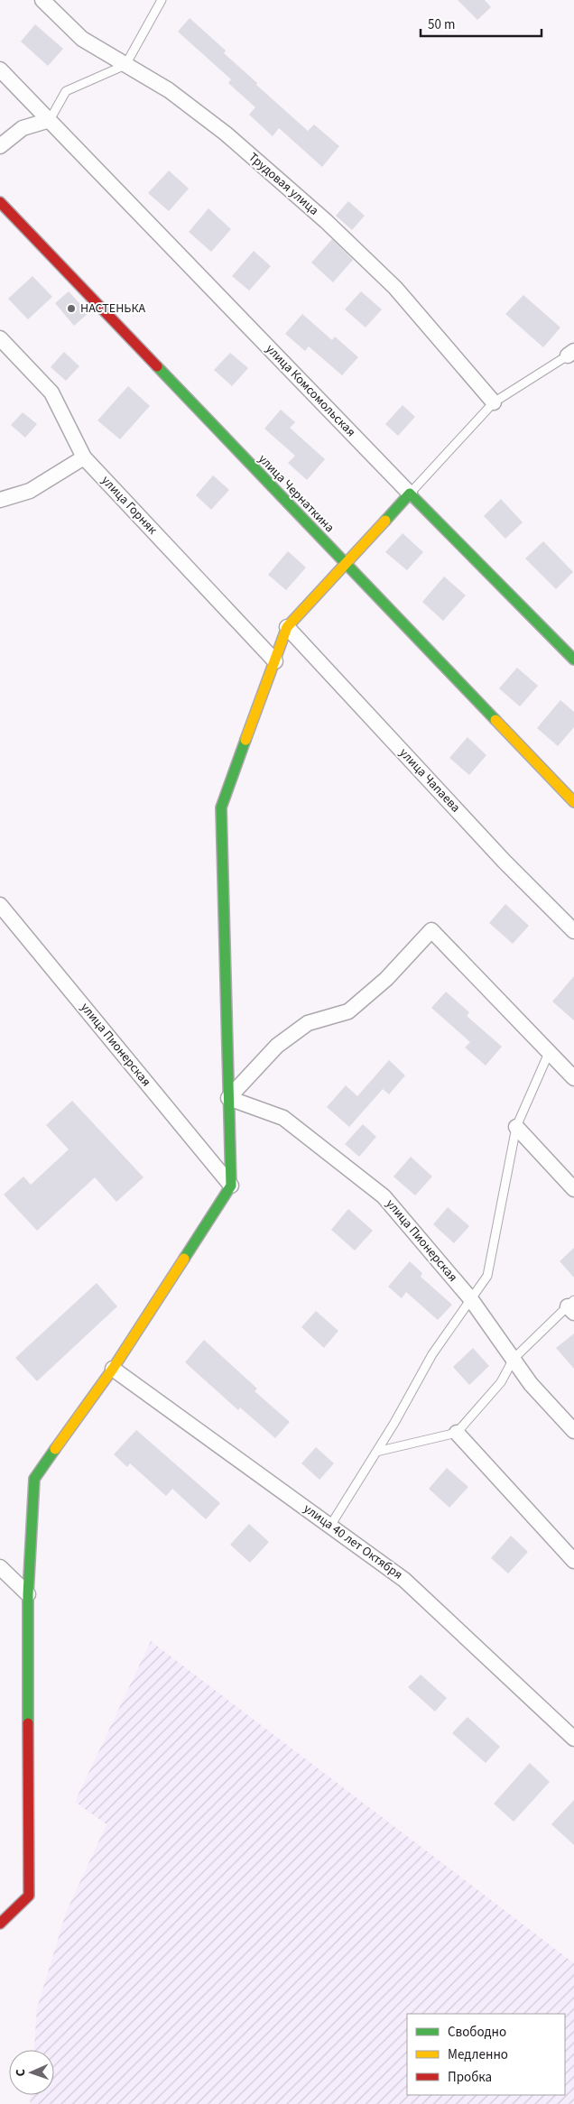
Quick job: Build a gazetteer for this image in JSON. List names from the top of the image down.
{
  "streets": {
    "street": [
      "Трудовая улица",
      "улица Комсомольская",
      "улица Чернаткина",
      "улица Горняк",
      "улица Чапаева",
      "улица Пионерская",
      "улица 40 лет Октября"
    ]
  },
  "places": ["НАСТЕНЬКА"],
  "legend": ["Свободно", "Медленно", "Пробка"],
  "scale_bar": "50 m",
  "north": "left"
}
